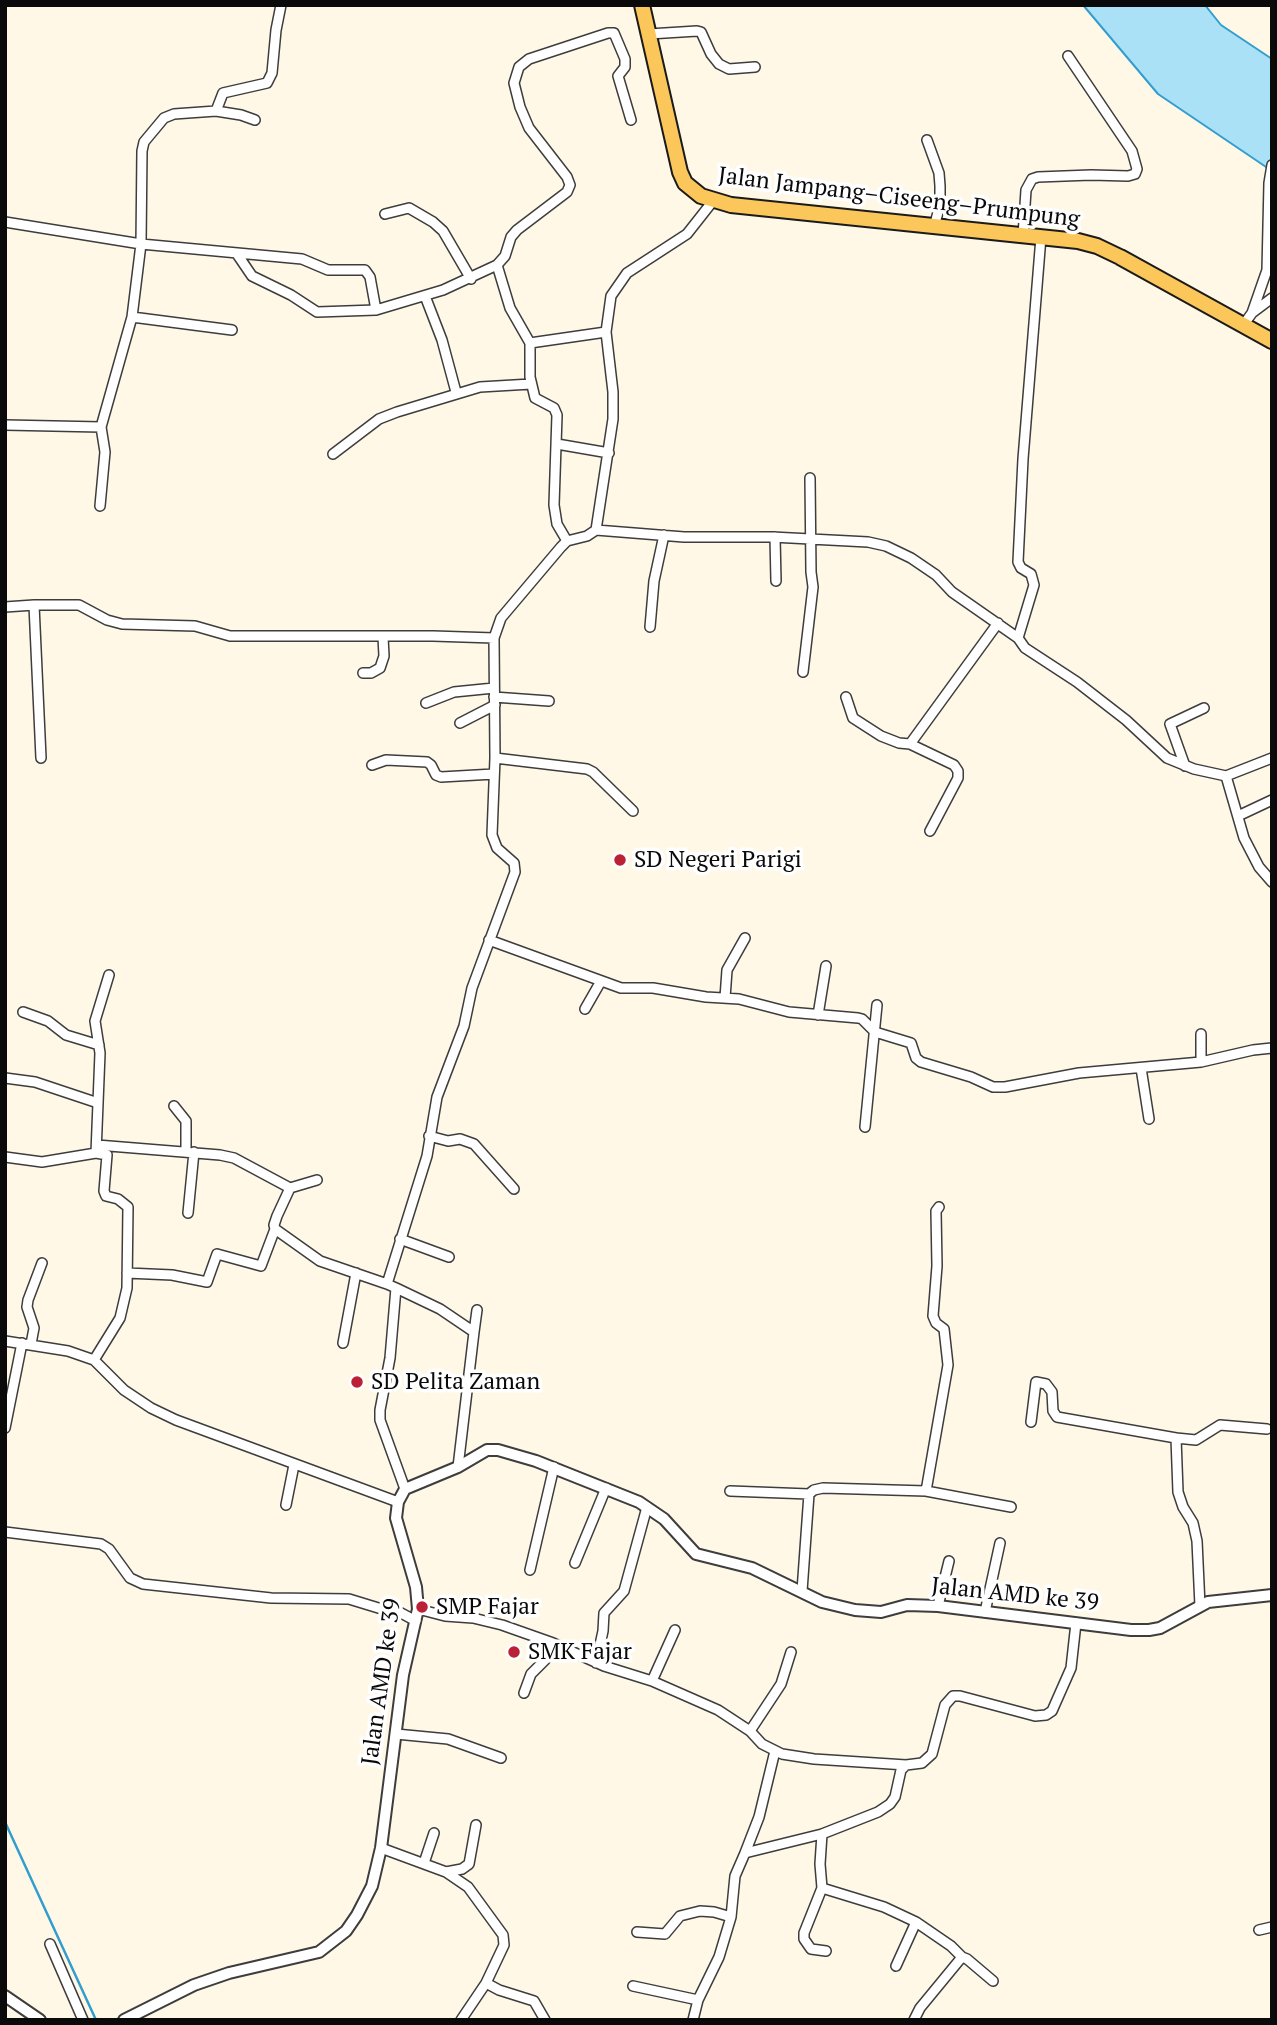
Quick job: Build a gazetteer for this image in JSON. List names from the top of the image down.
{
  "streets": {
    "main road": ["Jalan Jampang–Ciseeng–Prumpung"],
    "street": ["Jalan AMD ke 39"]
  },
  "places": [
    "SD Negeri Parigi",
    "SD Pelita Zaman",
    "SMP Fajar",
    "SMK Fajar"
  ]
}
